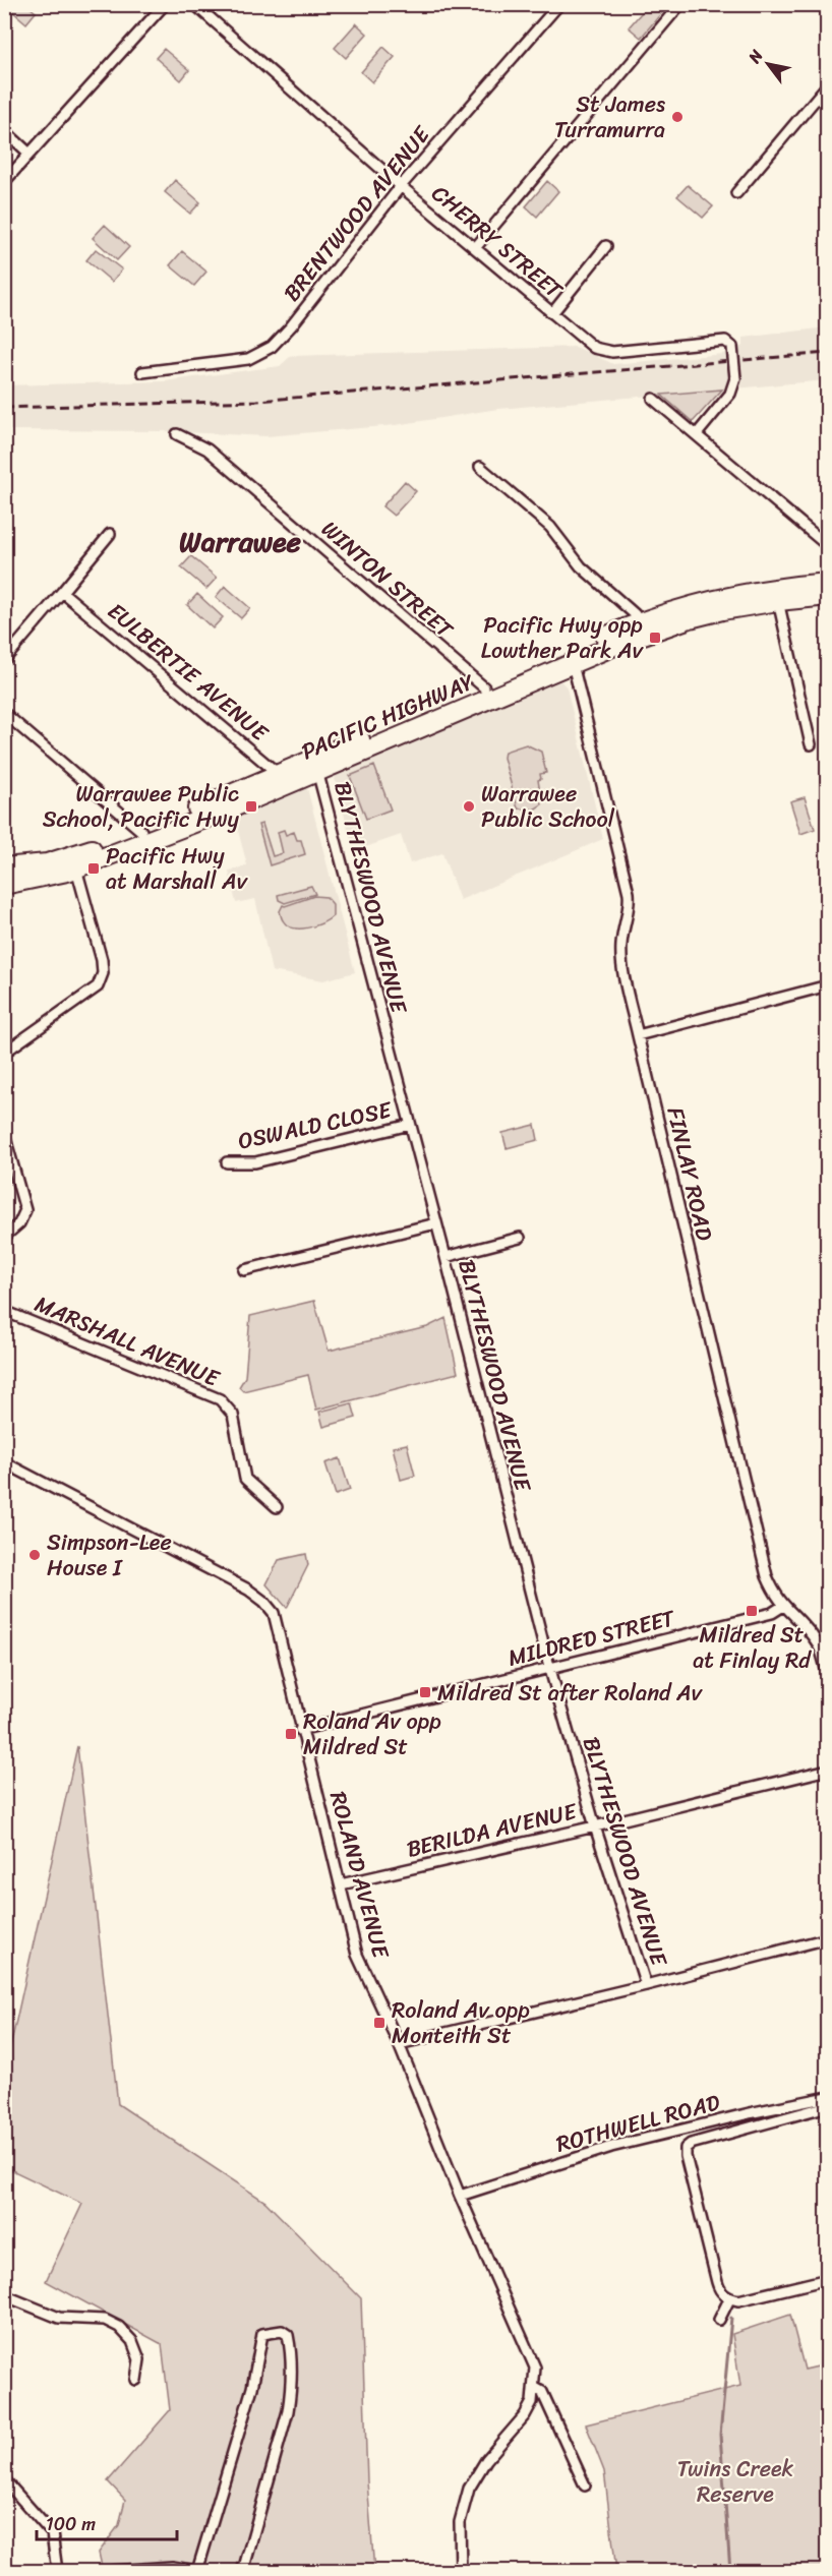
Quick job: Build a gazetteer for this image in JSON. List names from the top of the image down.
{
  "streets": {
    "highway": ["PACIFIC HIGHWAY"],
    "street": [
      "BRENTWOOD AVENUE",
      "CHERRY STREET",
      "WINTON STREET",
      "EULBERTIE AVENUE",
      "BLYTHESWOOD AVENUE",
      "OSWALD CLOSE",
      "FINLAY ROAD",
      "MARSHALL AVENUE",
      "MILDRED STREET",
      "BERILDA AVENUE",
      "ROLAND AVENUE",
      "ROTHWELL ROAD"
    ]
  },
  "crossings": [
    ["BRENTWOOD AVENUE", "CHERRY STREET"],
    ["WINTON STREET", "PACIFIC HIGHWAY"],
    ["EULBERTIE AVENUE", "PACIFIC HIGHWAY"],
    ["PACIFIC HIGHWAY", "BLYTHESWOOD AVENUE"],
    ["PACIFIC HIGHWAY", "FINLAY ROAD"],
    ["BLYTHESWOOD AVENUE", "OSWALD CLOSE"],
    ["BLYTHESWOOD AVENUE", "MILDRED STREET"],
    ["BLYTHESWOOD AVENUE", "BERILDA AVENUE"],
    ["FINLAY ROAD", "MILDRED STREET"],
    ["MILDRED STREET", "ROLAND AVENUE"],
    ["BERILDA AVENUE", "ROLAND AVENUE"],
    ["ROLAND AVENUE", "ROTHWELL ROAD"]
  ],
  "districts": ["Warrawee"],
  "parks": ["Twins Creek Reserve"],
  "places": {
    "other": ["St James Turramurra", "Warrawee Public School", "Simpson-Lee House I"],
    "transit": [
      "Pacific Hwy opp Lowther Park Av",
      "Warrawee Public School, Pacific Hwy",
      "Pacific Hwy at Marshall Av",
      "Mildred St at Finlay Rd",
      "Mildred St after Roland Av",
      "Roland Av opp Mildred St",
      "Roland Av opp Monteith St"
    ]
  },
  "scale_bar": "100 m",
  "north": "top left"
}
